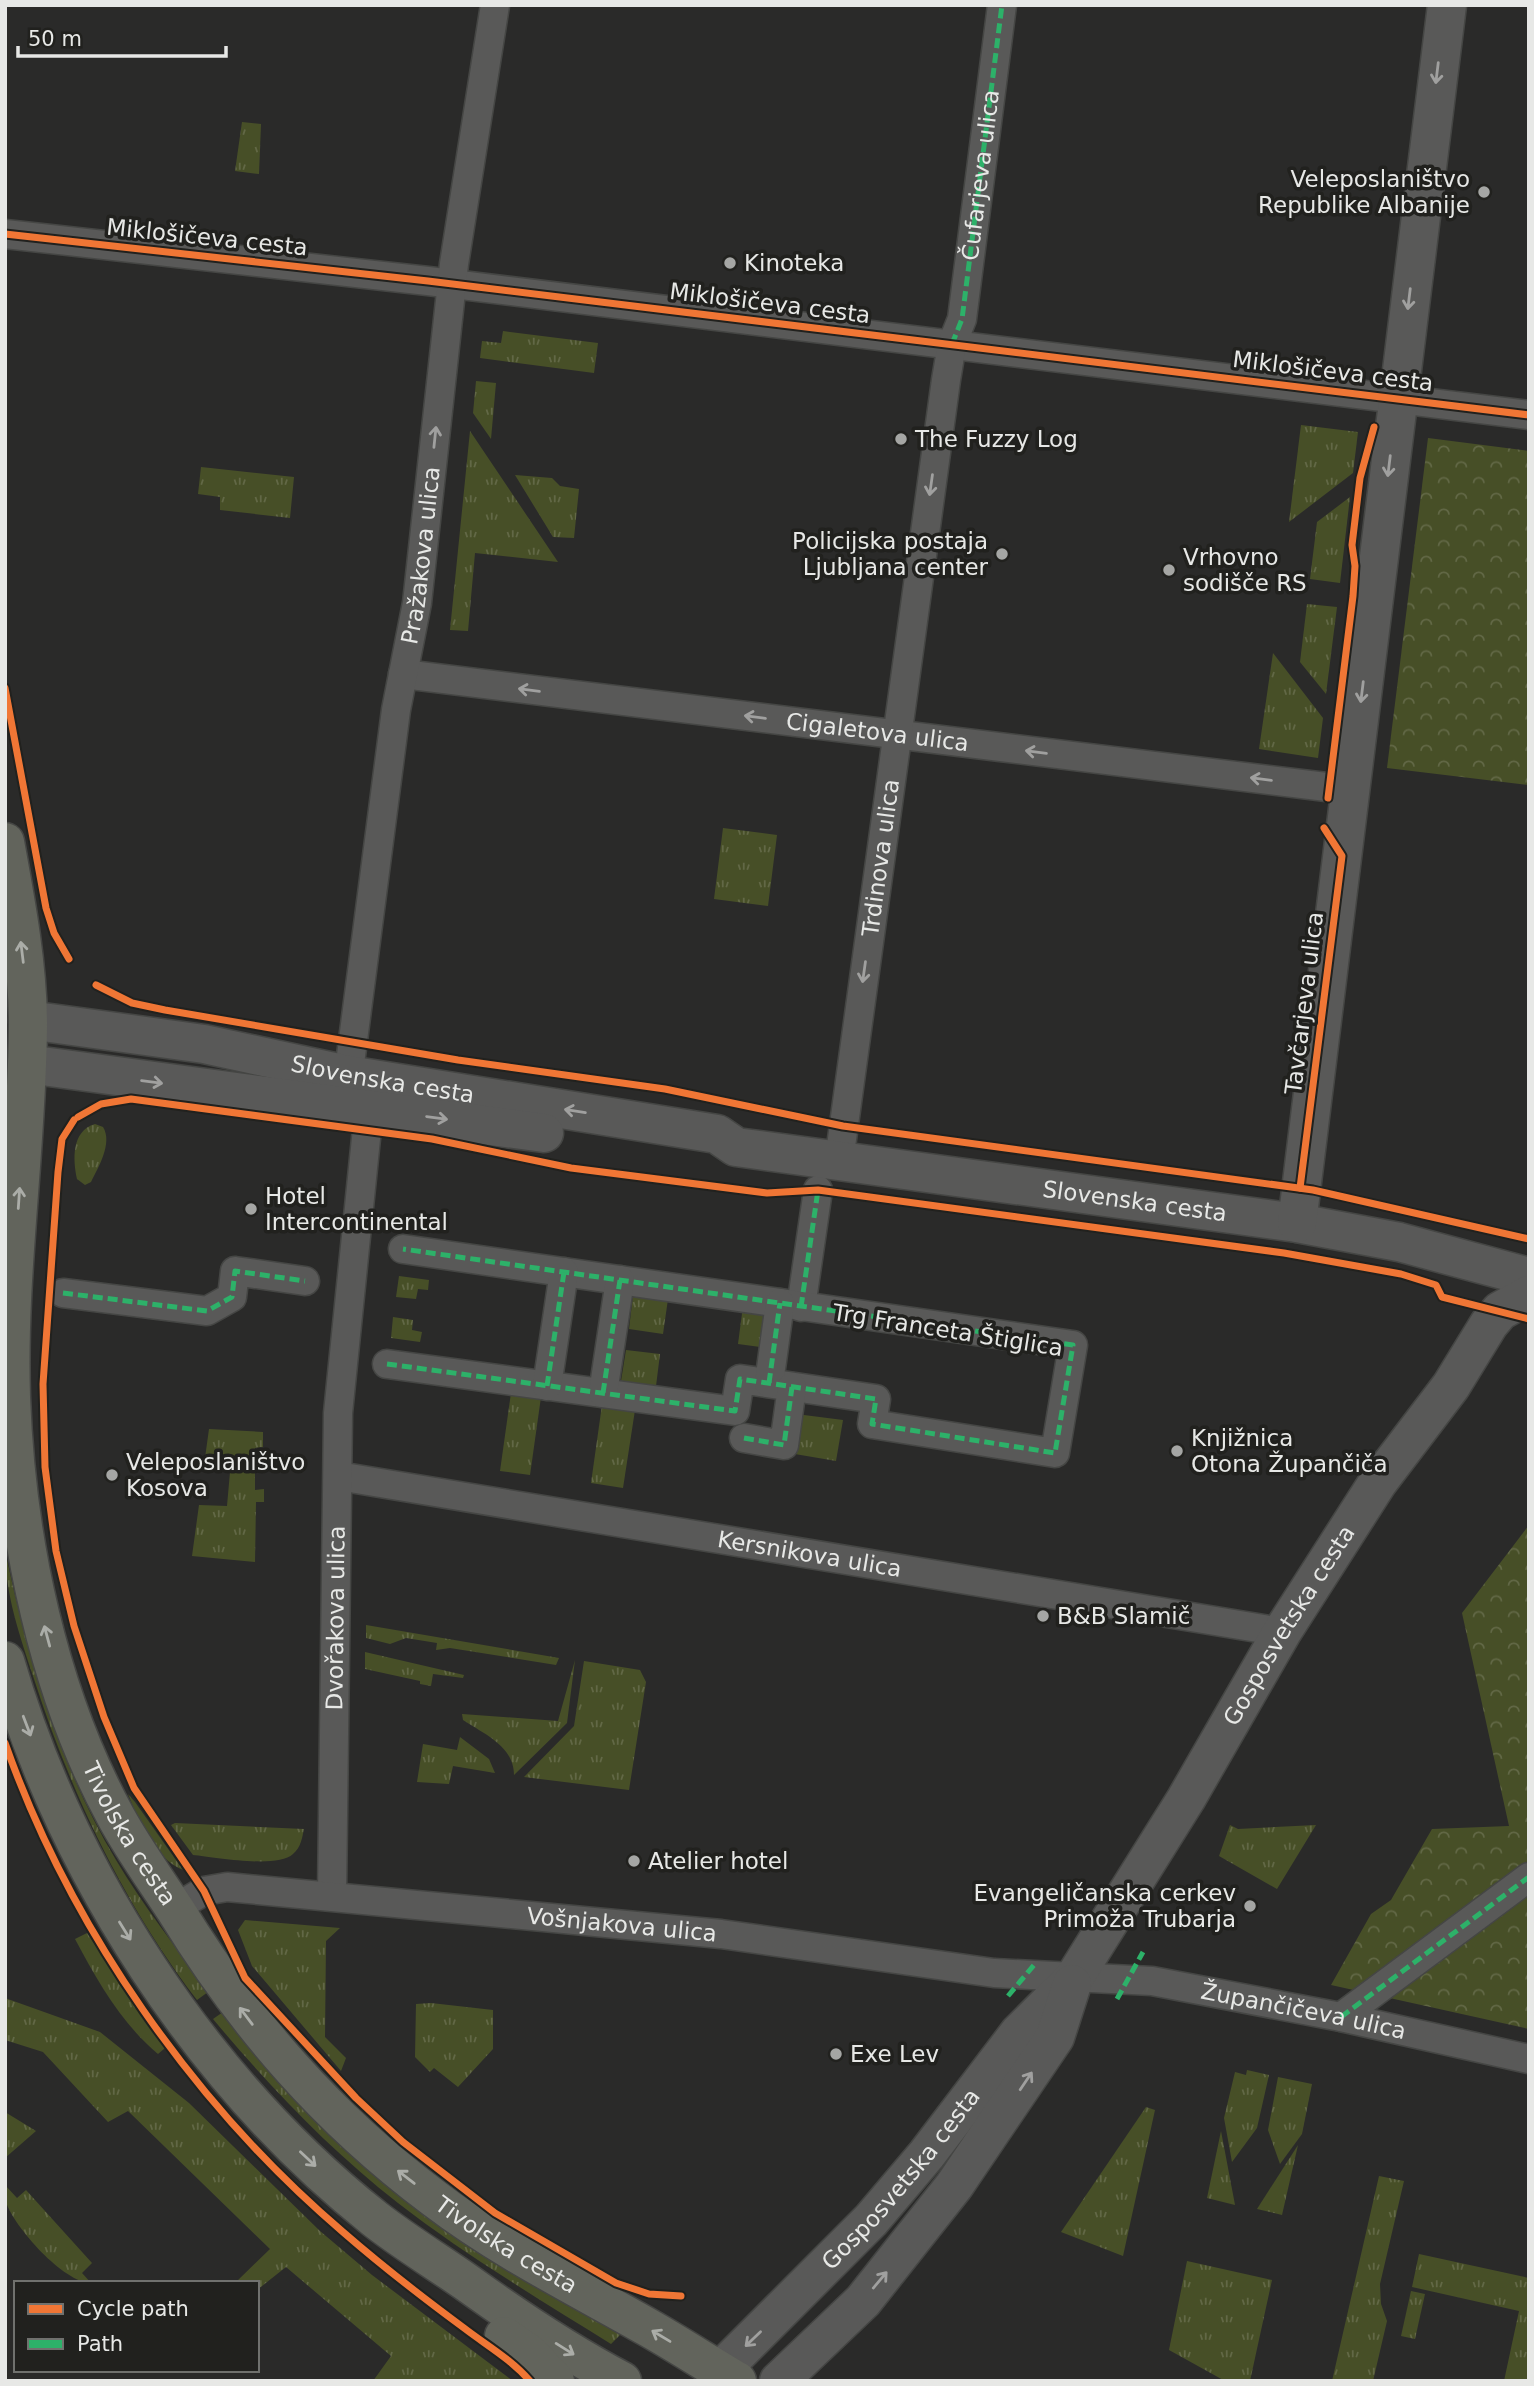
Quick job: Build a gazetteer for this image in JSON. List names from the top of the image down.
{
  "streets": {
    "main road": [
      "Tavčarjeva ulica",
      "Slovenska cesta",
      "Gosposvetska cesta",
      "Tivolska cesta"
    ],
    "street": [
      "Čufarjeva ulica",
      "Miklošičeva cesta",
      "Pražakova ulica",
      "Cigaletova ulica",
      "Trdinova ulica",
      "Trg Franceta Štiglica",
      "Kersnikova ulica",
      "Dvořakova ulica",
      "Vošnjakova ulica",
      "Župančičeva ulica"
    ]
  },
  "crossings": [
    ["Čufarjeva ulica", "Miklošičeva cesta"],
    ["Čufarjeva ulica", "Trdinova ulica"],
    ["Miklošičeva cesta", "Pražakova ulica"],
    ["Miklošičeva cesta", "Trdinova ulica"],
    ["Miklošičeva cesta", "Tavčarjeva ulica"],
    ["Pražakova ulica", "Cigaletova ulica"],
    ["Pražakova ulica", "Slovenska cesta"],
    ["Pražakova ulica", "Dvořakova ulica"],
    ["Cigaletova ulica", "Trdinova ulica"],
    ["Cigaletova ulica", "Tavčarjeva ulica"],
    ["Trdinova ulica", "Slovenska cesta"],
    ["Trdinova ulica", "Trg Franceta Štiglica"],
    ["Tavčarjeva ulica", "Slovenska cesta"],
    ["Slovenska cesta", "Trg Franceta Štiglica"],
    ["Slovenska cesta", "Dvořakova ulica"],
    ["Slovenska cesta", "Tivolska cesta"],
    ["Kersnikova ulica", "Dvořakova ulica"],
    ["Kersnikova ulica", "Gosposvetska cesta"],
    ["Dvořakova ulica", "Vošnjakova ulica"],
    ["Gosposvetska cesta", "Tivolska cesta"],
    ["Gosposvetska cesta", "Vošnjakova ulica"],
    ["Gosposvetska cesta", "Župančičeva ulica"],
    ["Tivolska cesta", "Vošnjakova ulica"],
    ["Vošnjakova ulica", "Župančičeva ulica"]
  ],
  "one_way": [
    "Pražakova ulica",
    "Cigaletova ulica",
    "Trdinova ulica",
    "Tavčarjeva ulica"
  ],
  "places": [
    "Veleposlaništvo Republike Albanije",
    "Kinoteka",
    "The Fuzzy Log",
    "Policijska postaja Ljubljana center",
    "Vrhovno sodišče RS",
    "Hotel Intercontinental",
    "Knjižnica Otona Župančiča",
    "Veleposlaništvo Kosova",
    "B&B Slamič",
    "Atelier hotel",
    "Evangeličanska cerkev Primoža Trubarja",
    "Exe Lev"
  ],
  "legend": ["Cycle path", "Path"],
  "scale_bar": "50 m"
}
